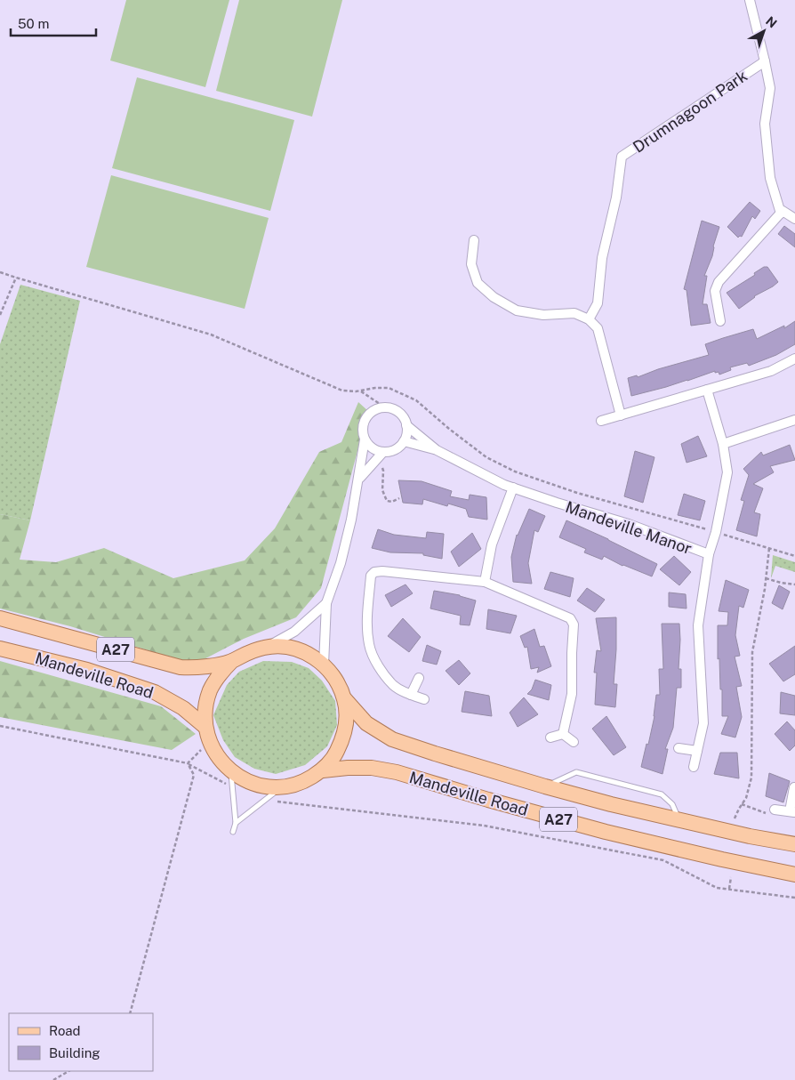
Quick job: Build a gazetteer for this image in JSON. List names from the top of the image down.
{
  "streets": {
    "main road": ["A27", "Mandeville Road"],
    "street": ["Drumnagoon Park", "Mandeville Manor"]
  },
  "crossings": [
    ["A27", "Mandeville Road"]
  ],
  "legend": ["Road", "Building"],
  "scale_bar": "50 m",
  "north": "top right"
}
